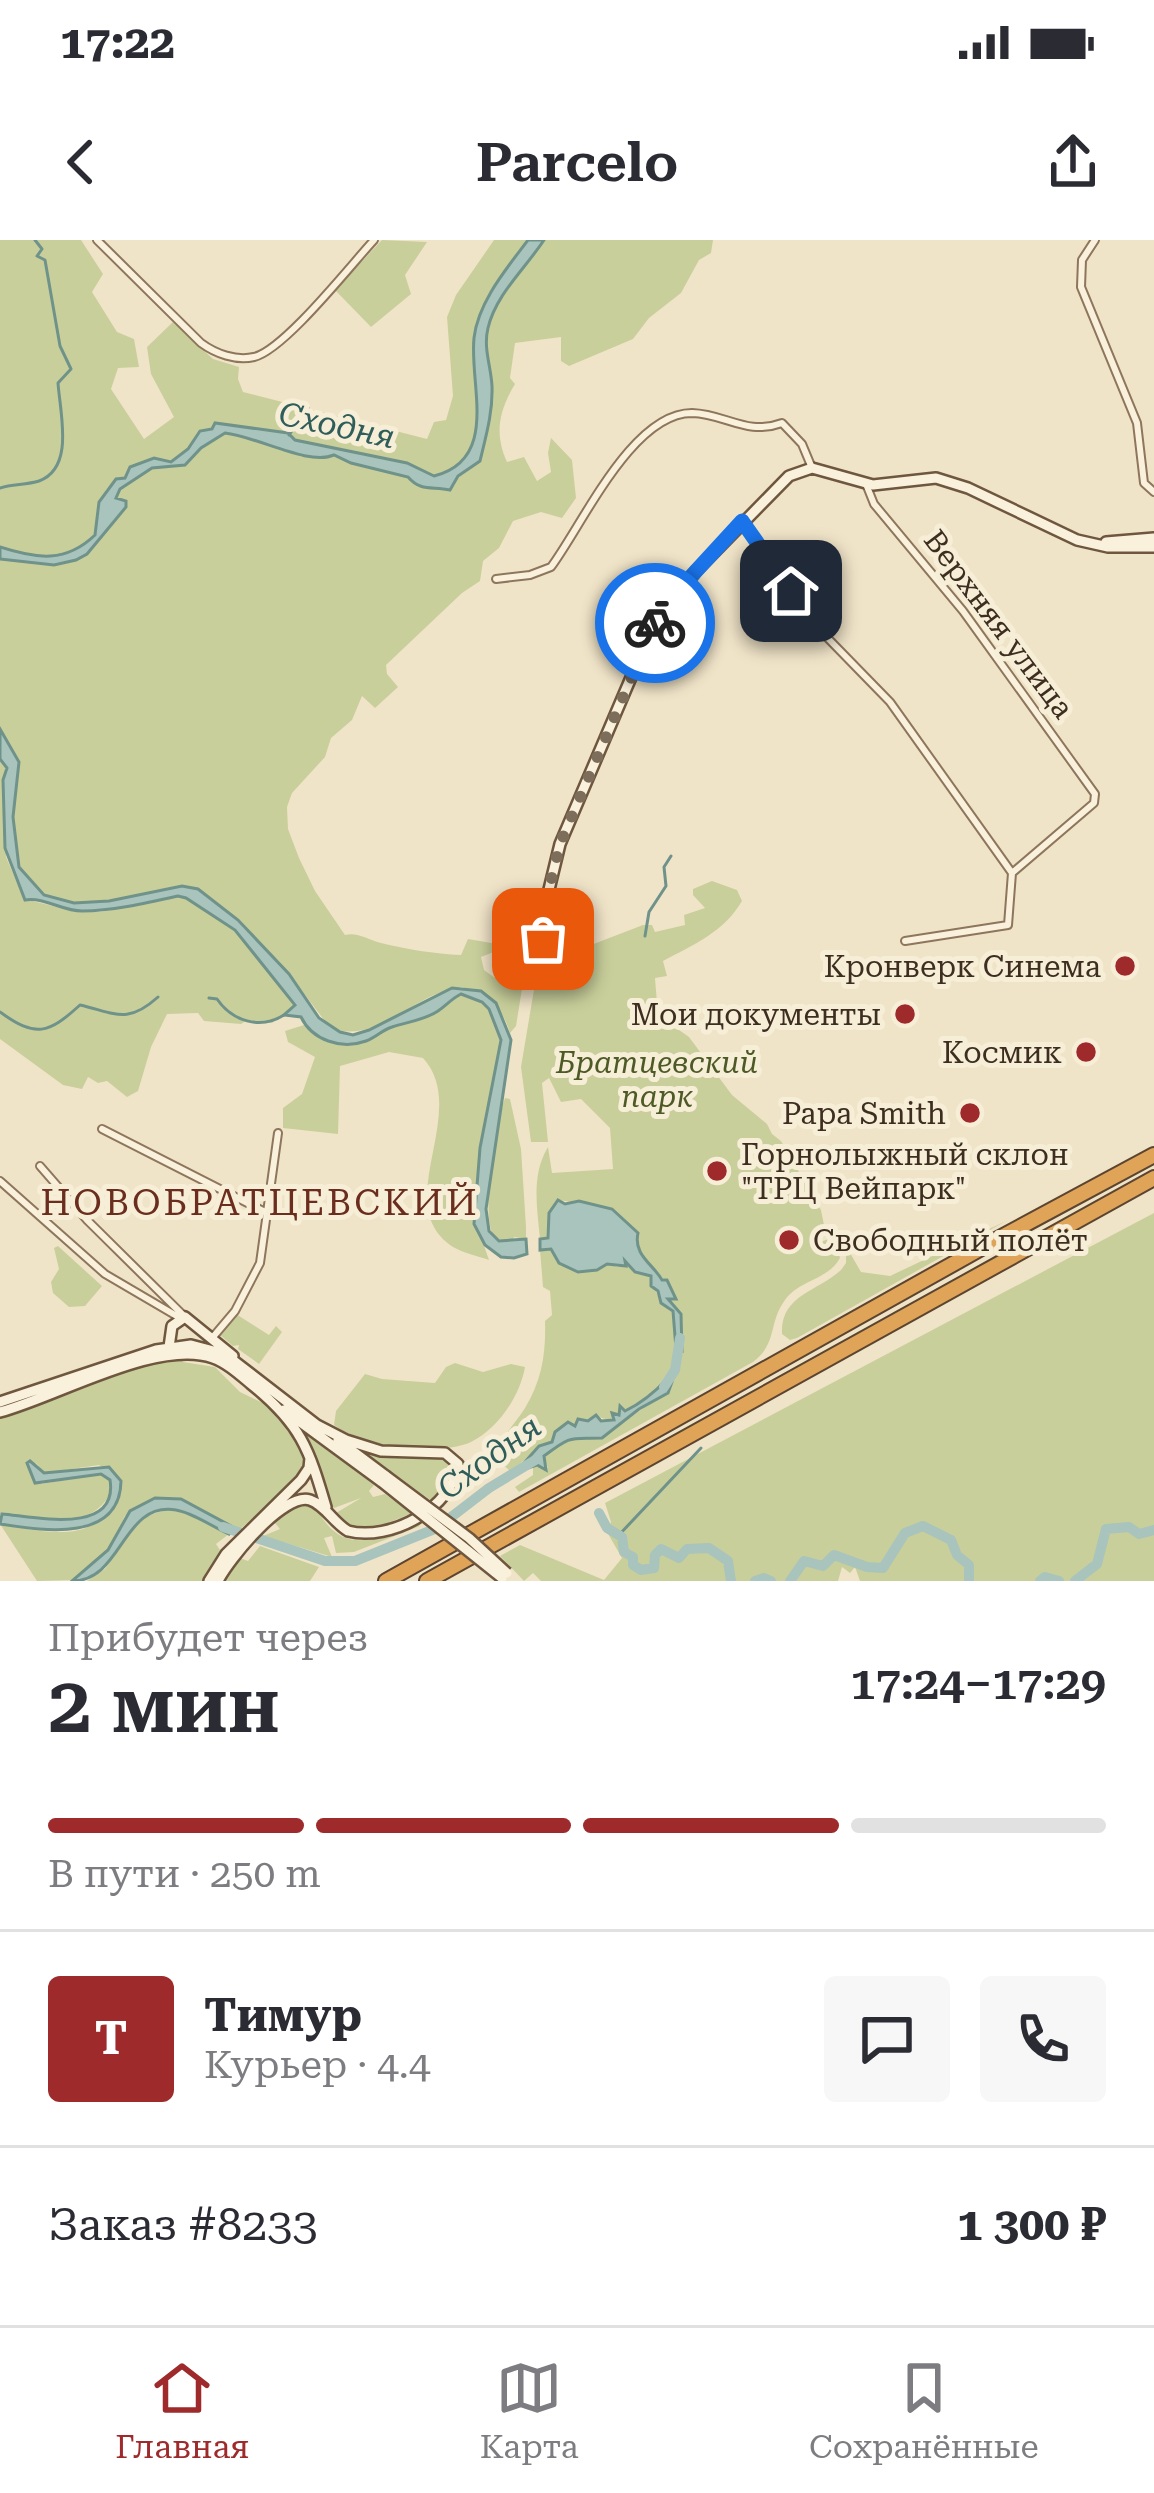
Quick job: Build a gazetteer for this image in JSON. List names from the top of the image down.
{
  "streets": {
    "street": ["Верхняя улица"]
  },
  "districts": ["НОВОБРАТЦЕВСКИЙ"],
  "water": ["Сходня"],
  "parks": ["Братцевский парк"],
  "places": [
    "Кронверк Синема",
    "Мои документы",
    "Космик",
    "Papa Smith",
    "Горнолыжный склон \"ТРЦ Вейпарк\"",
    "Свободный полёт"
  ],
  "page": {
    "status": "17:22",
    "header": "Parcelo",
    "heading": ["2 мин", "Прибудет через", "17:24–17:29"],
    "panel": [
      "Тимур",
      "Курьер · 4.4",
      "Заказ #8233",
      "1 300 ₽"
    ],
    "bar": "В пути · 250 m",
    "round": "Т",
    "tabs": ["Главная", "Карта", "Сохранённые"]
  }
}
